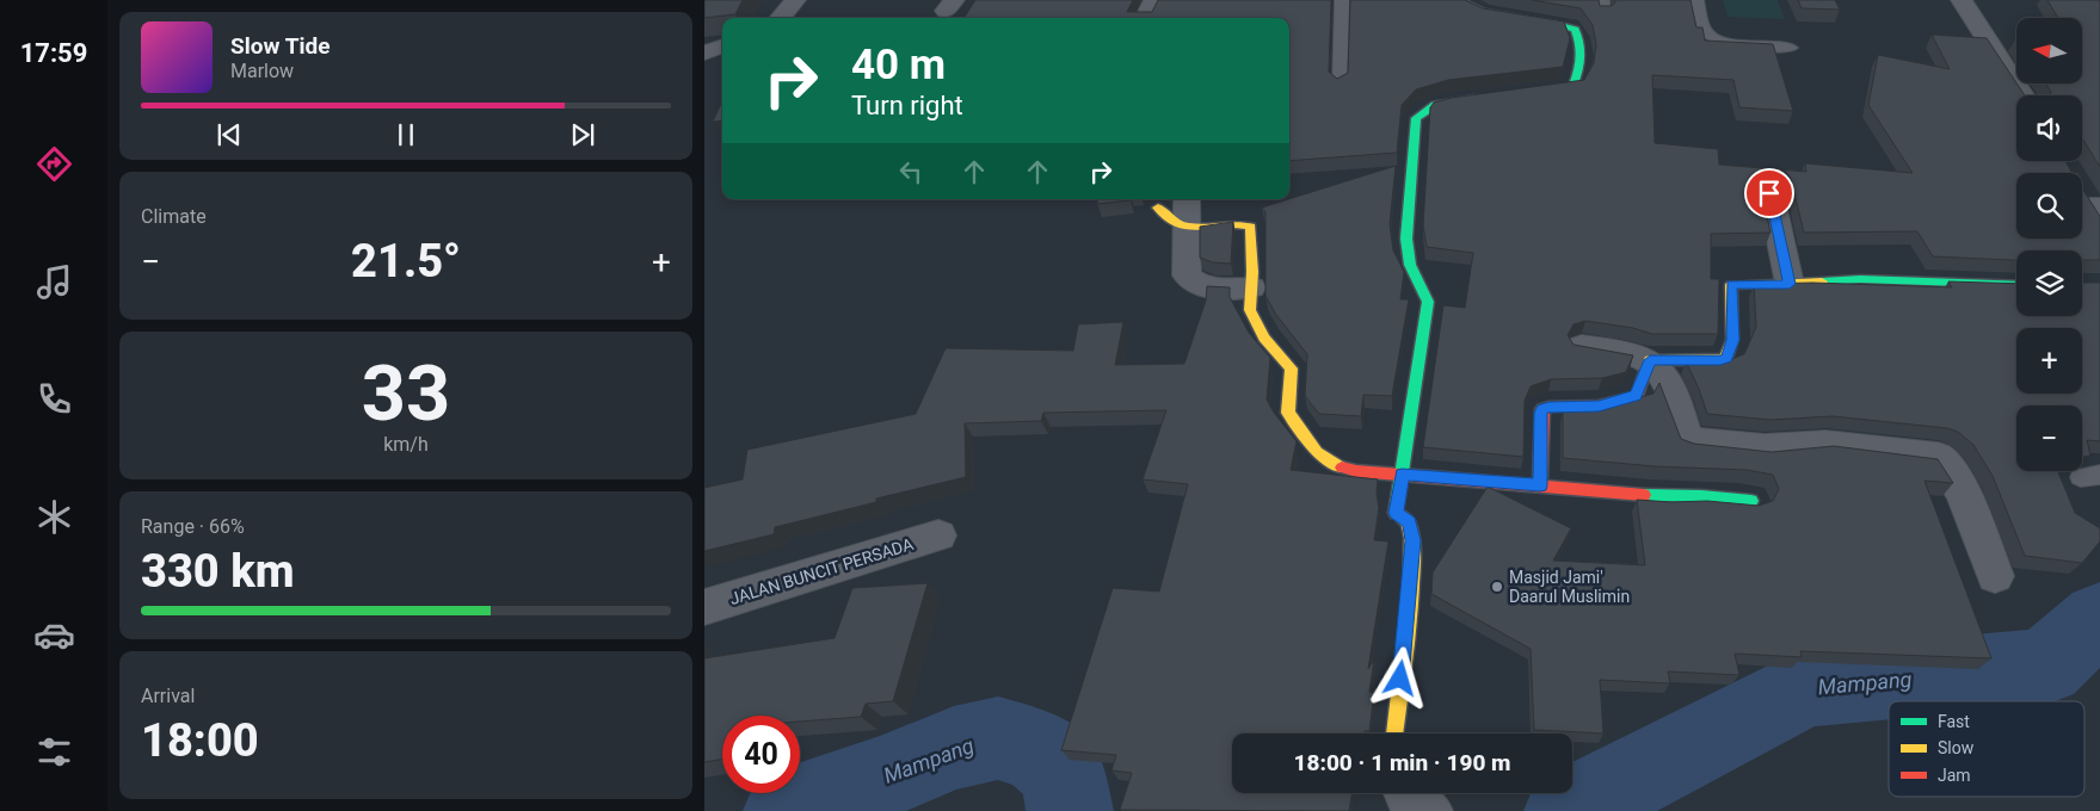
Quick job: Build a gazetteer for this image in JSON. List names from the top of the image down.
{
  "streets": {
    "street": ["JALAN BUNCIT PERSADA"]
  },
  "water": ["Mampang"],
  "places": ["Masjid Jami' Daarul Muslimin"],
  "legend": ["Fast", "Slow", "Jam"],
  "north": "left",
  "page": {
    "tabs": "17:59",
    "map_buttons": ["+", "−"],
    "turn": ["40 m", "Turn right"],
    "song": ["Slow Tide", "Marlow"],
    "tile": [
      "Climate",
      ["33", "km/h"],
      ["Range · 66%", "330 km"],
      ["Arrival", "18:00"]
    ],
    "heat": ["−", "21.5°", "+"],
    "limit": "40",
    "trip": "18:00 · 1 min · 190 m"
  }
}
